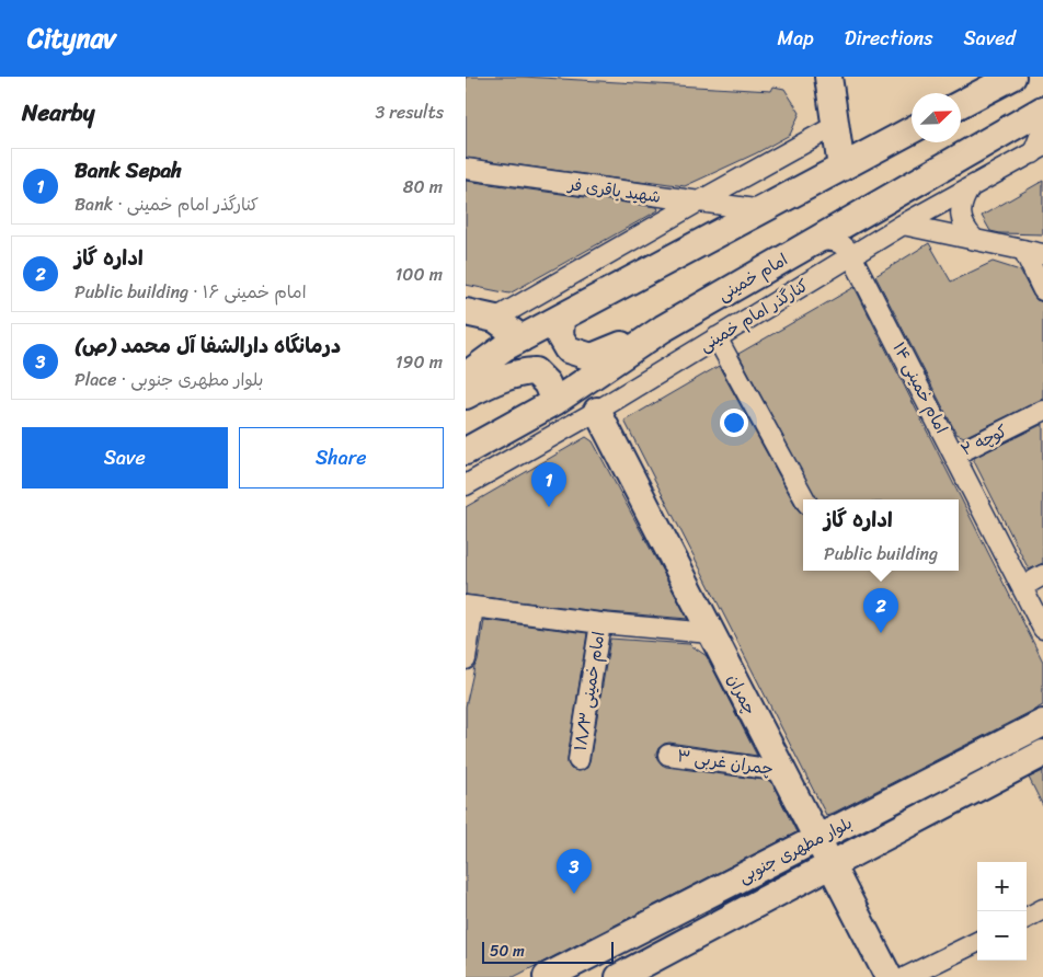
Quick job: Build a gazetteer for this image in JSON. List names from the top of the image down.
{
  "streets": {
    "street": [
      "شهید باقری فر",
      "امام خمینی",
      "کنارگذر امام خمینی",
      "امام خمینی ۱۴",
      "کوچه ۲",
      "امام خمینی ۱۸/۳",
      "چمران",
      "چمران غربی ۳",
      "بلوار مطهری جنوبی"
    ]
  },
  "crossings": [
    ["کنارگذر امام خمینی", "امام خمینی ۱۴"],
    ["کنارگذر امام خمینی", "چمران"],
    ["امام خمینی ۱۴", "کوچه ۲"],
    ["چمران", "چمران غربی ۳"],
    ["چمران", "بلوار مطهری جنوبی"]
  ],
  "scale_bar": "50 m",
  "north": "top right",
  "page": {
    "header": "Citynav",
    "nav": ["Map", "Directions", "Saved"],
    "heading": ["Nearby", "3 results"],
    "list": [
      {
        "mark": "1",
        "name": "Bank Sepah",
        "note": "Bank · کنارگذر امام خمینی",
        "value": "80 m"
      },
      {
        "mark": "2",
        "name": "اداره گاز",
        "note": "Public building · امام خمینی ۱۶",
        "value": "100 m"
      },
      {
        "mark": "3",
        "name": "درمانگاه دارالشفا آل محمد (ص)",
        "note": "Place · بلوار مطهری جنوبی",
        "value": "190 m"
      }
    ],
    "buttons": ["Save", "Share"],
    "pins": ["1", "2", "3"],
    "popup": ["اداره گاز", "Public building"],
    "map_buttons": ["+", "−"],
    "scale": "50 m"
  }
}
